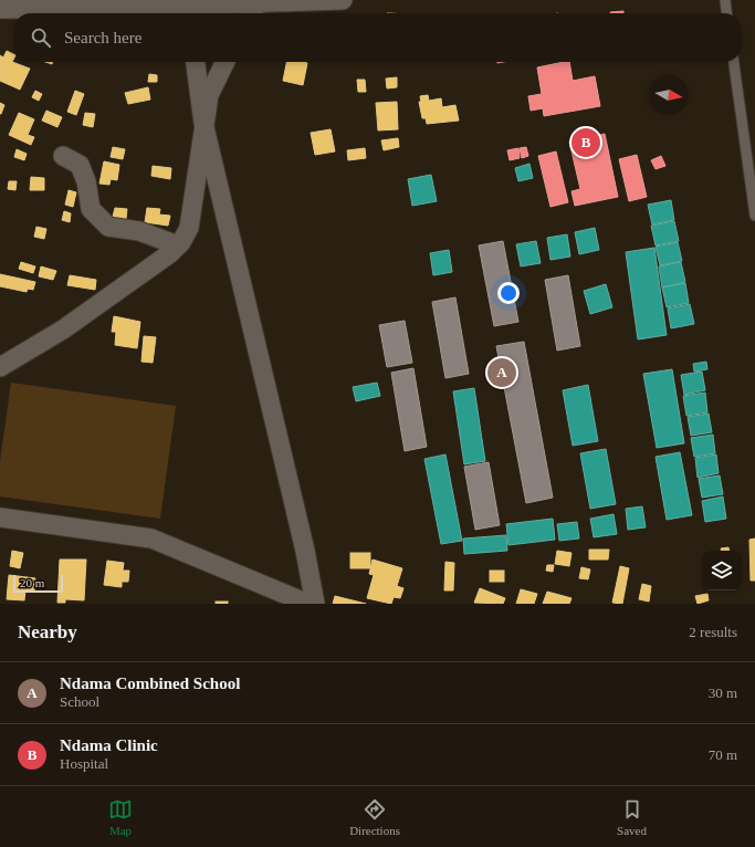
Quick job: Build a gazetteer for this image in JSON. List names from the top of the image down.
{
  "scale_bar": "20 m",
  "north": "right",
  "page": {
    "search": "Search here",
    "pins": ["B", "A"],
    "scale": "20 m",
    "heading": ["Nearby", "2 results"],
    "list": [
      {
        "mark": "A",
        "name": "Ndama Combined School",
        "note": "School",
        "value": "30 m"
      },
      {
        "mark": "B",
        "name": "Ndama Clinic",
        "note": "Hospital",
        "value": "70 m"
      }
    ],
    "nav": ["Map", "Directions", "Saved"]
  }
}
